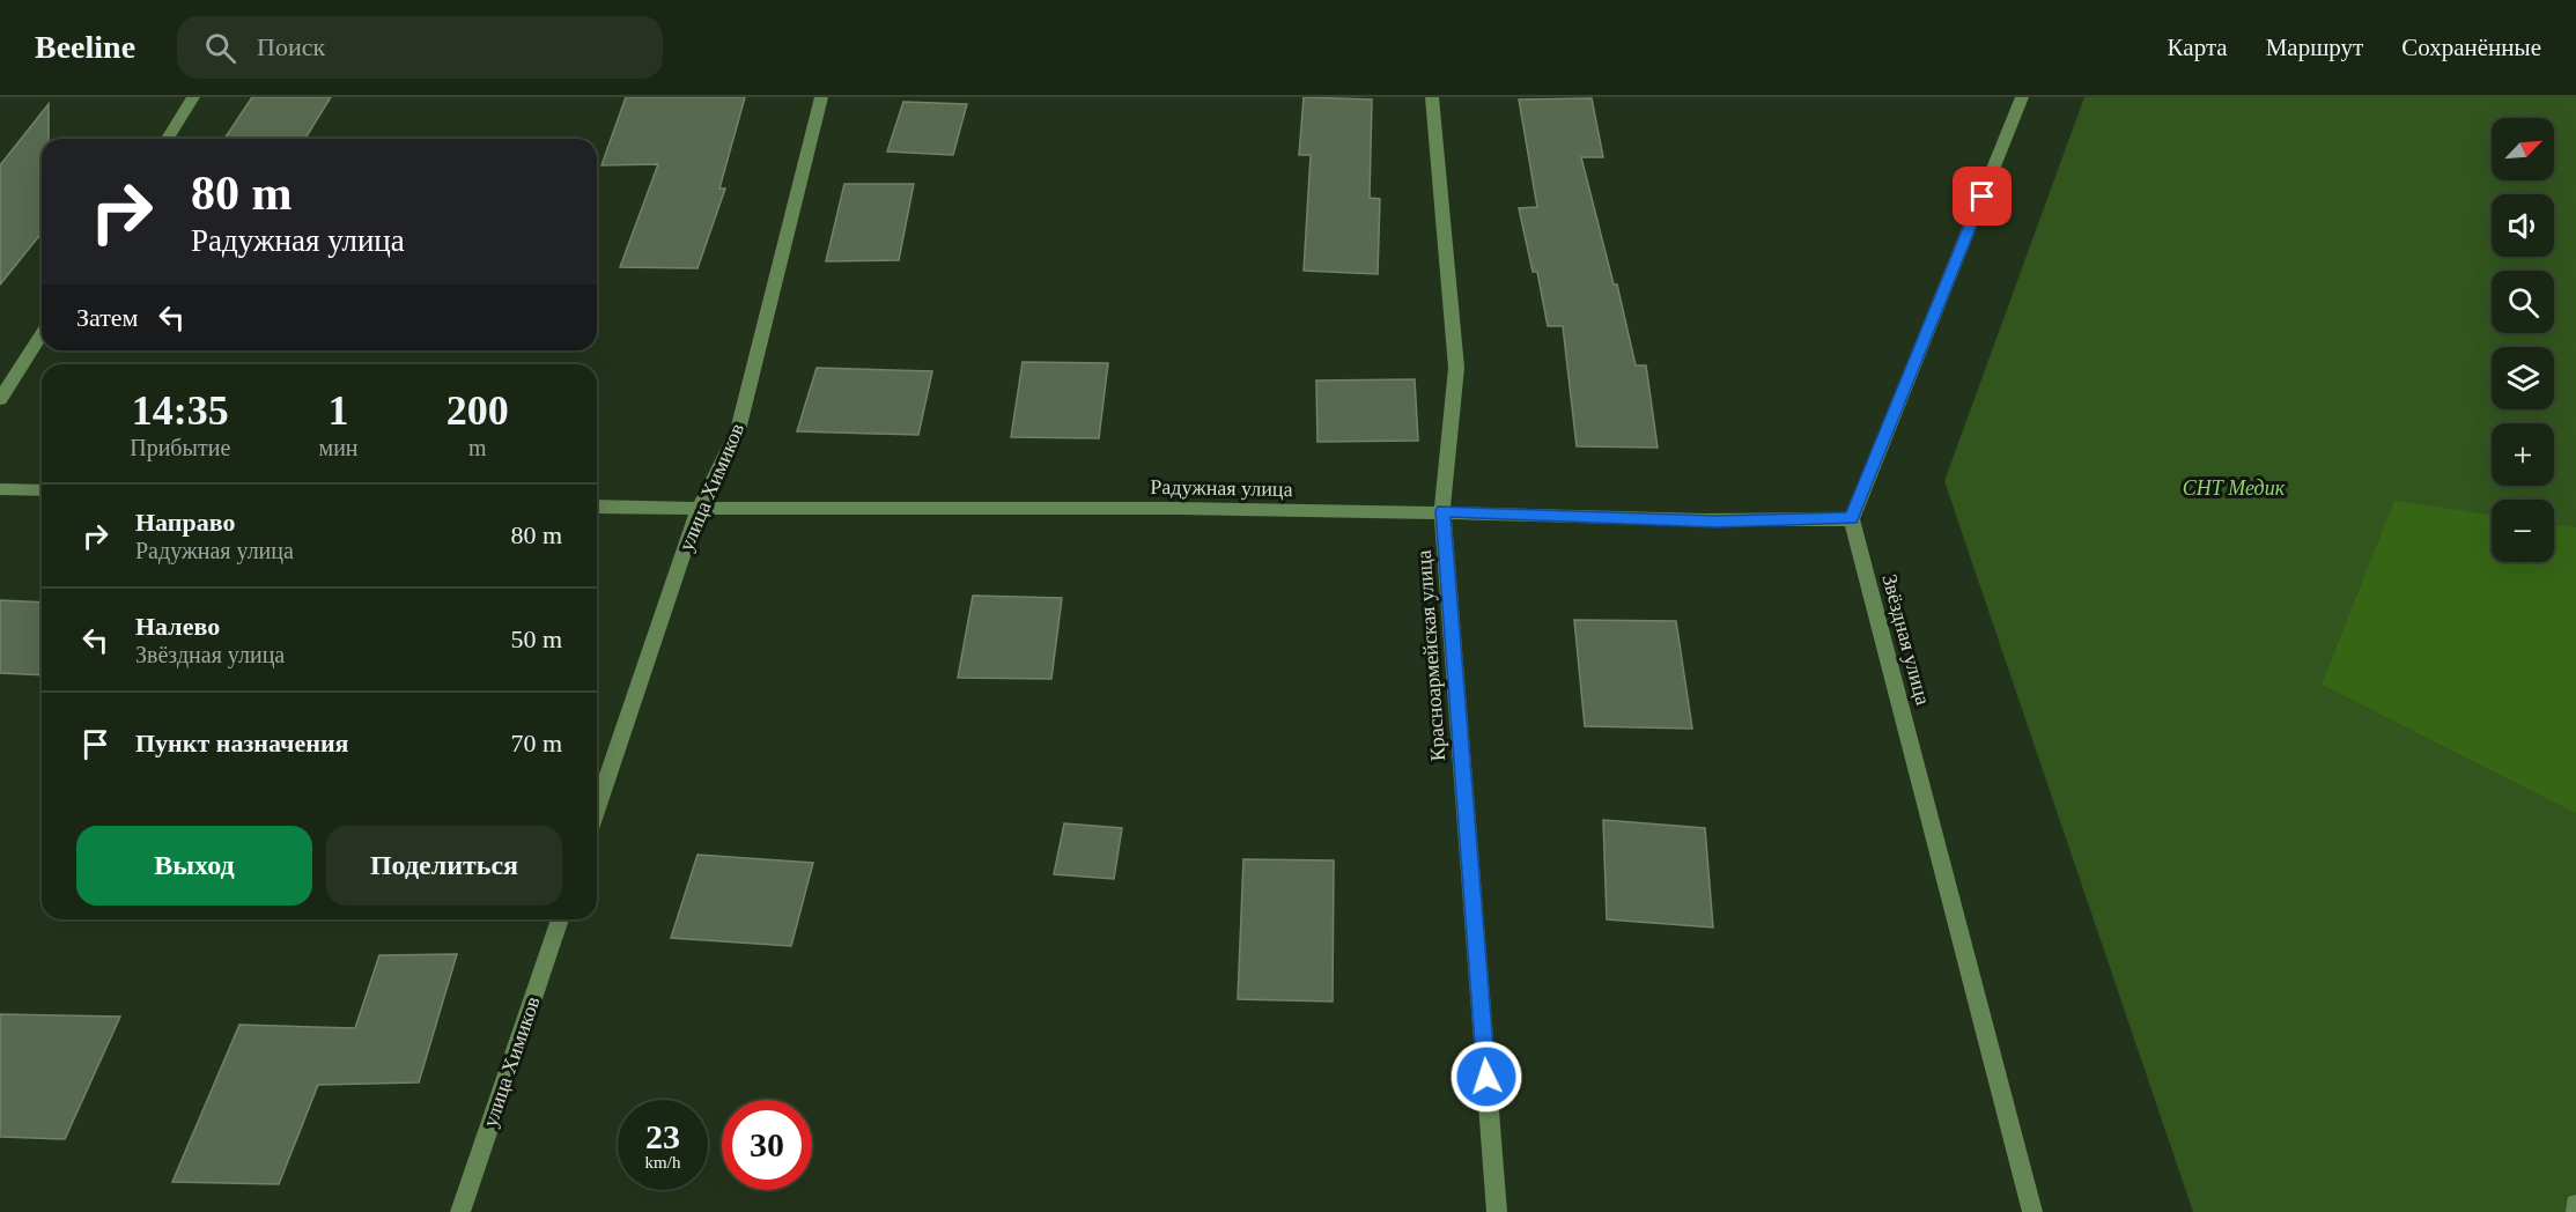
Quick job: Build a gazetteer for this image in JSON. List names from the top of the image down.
{
  "streets": {
    "street": [
      "улица Химиков",
      "Радужная улица",
      "Звёздная улица",
      "Красноармейская улица"
    ]
  },
  "crossings": [
    ["улица Химиков", "Радужная улица"],
    ["Радужная улица", "Звёздная улица"],
    ["Радужная улица", "Красноармейская улица"]
  ],
  "parks": ["СНТ Медик"],
  "north": "top right",
  "page": {
    "header": "Beeline",
    "search": "Поиск",
    "nav": ["Карта", "Маршрут", "Сохранённые"],
    "map_buttons": ["+", "−"],
    "turn": ["80 m", "Радужная улица"],
    "then": "Затем",
    "eta": [
      "14:35",
      "Прибытие",
      "1",
      "мин",
      "200",
      "m"
    ],
    "list": [
      {
        "name": "Направо",
        "note": "Радужная улица",
        "value": "80 m"
      },
      {
        "name": "Налево",
        "note": "Звёздная улица",
        "value": "50 m"
      },
      {
        "name": "Пункт назначения",
        "value": "70 m"
      }
    ],
    "buttons": ["Выход", "Поделиться"],
    "speed": "23 km/h",
    "limit": "30"
  }
}
